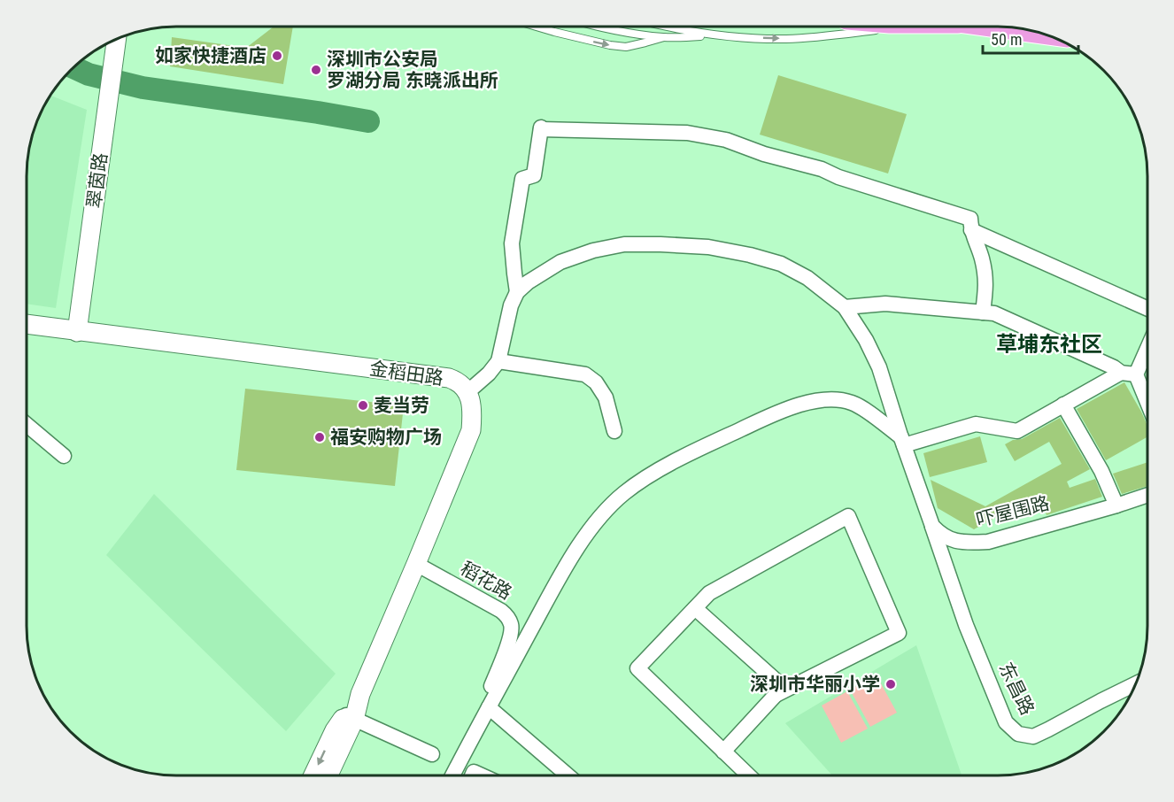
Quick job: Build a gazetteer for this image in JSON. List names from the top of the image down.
{
  "streets": {
    "street": [
      "翠茵路",
      "金稻田路",
      "吓屋围路",
      "稻花路",
      "东昌路"
    ]
  },
  "crossings": [
    ["翠茵路", "金稻田路"],
    ["金稻田路", "稻花路"],
    ["吓屋围路", "东昌路"]
  ],
  "districts": ["草埔东社区"],
  "places": [
    "如家快捷酒店",
    "深圳市公安局 罗湖分局 东晓派出所",
    "麦当劳",
    "福安购物广场",
    "深圳市华丽小学"
  ],
  "scale_bar": "50 m"
}
